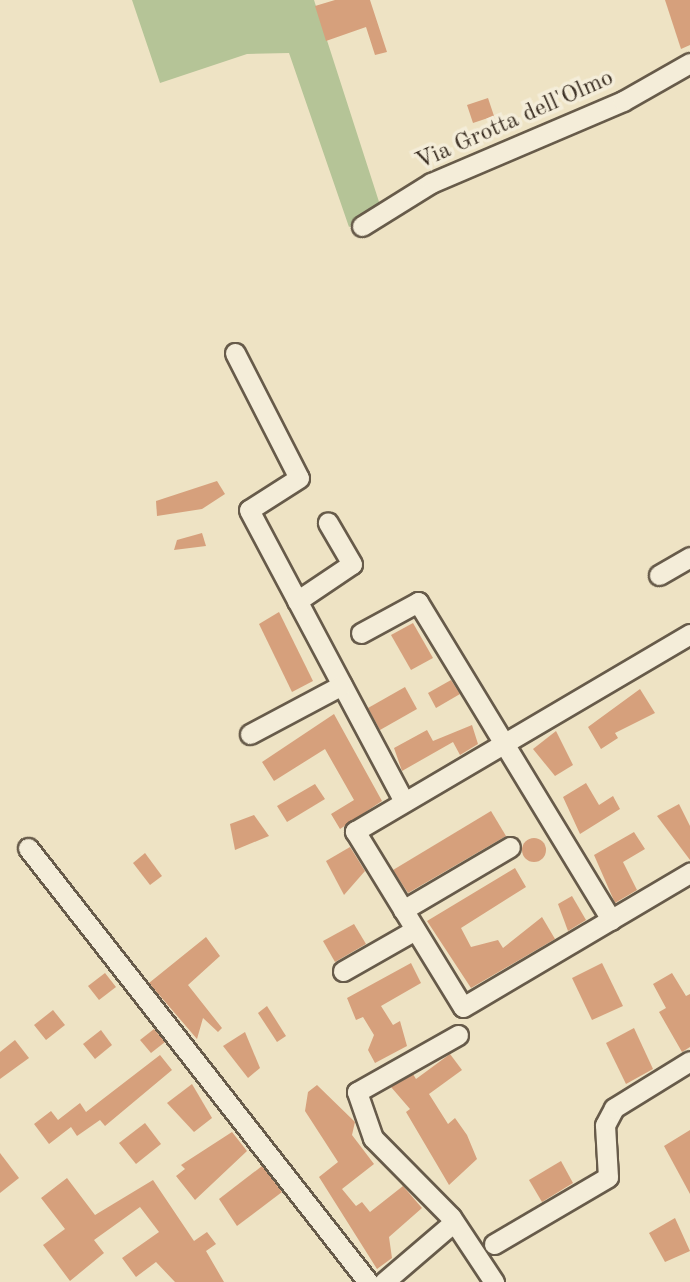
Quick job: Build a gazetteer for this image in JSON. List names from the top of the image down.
{
  "streets": {
    "street": ["Via Grotta dell'Olmo"]
  }
}
